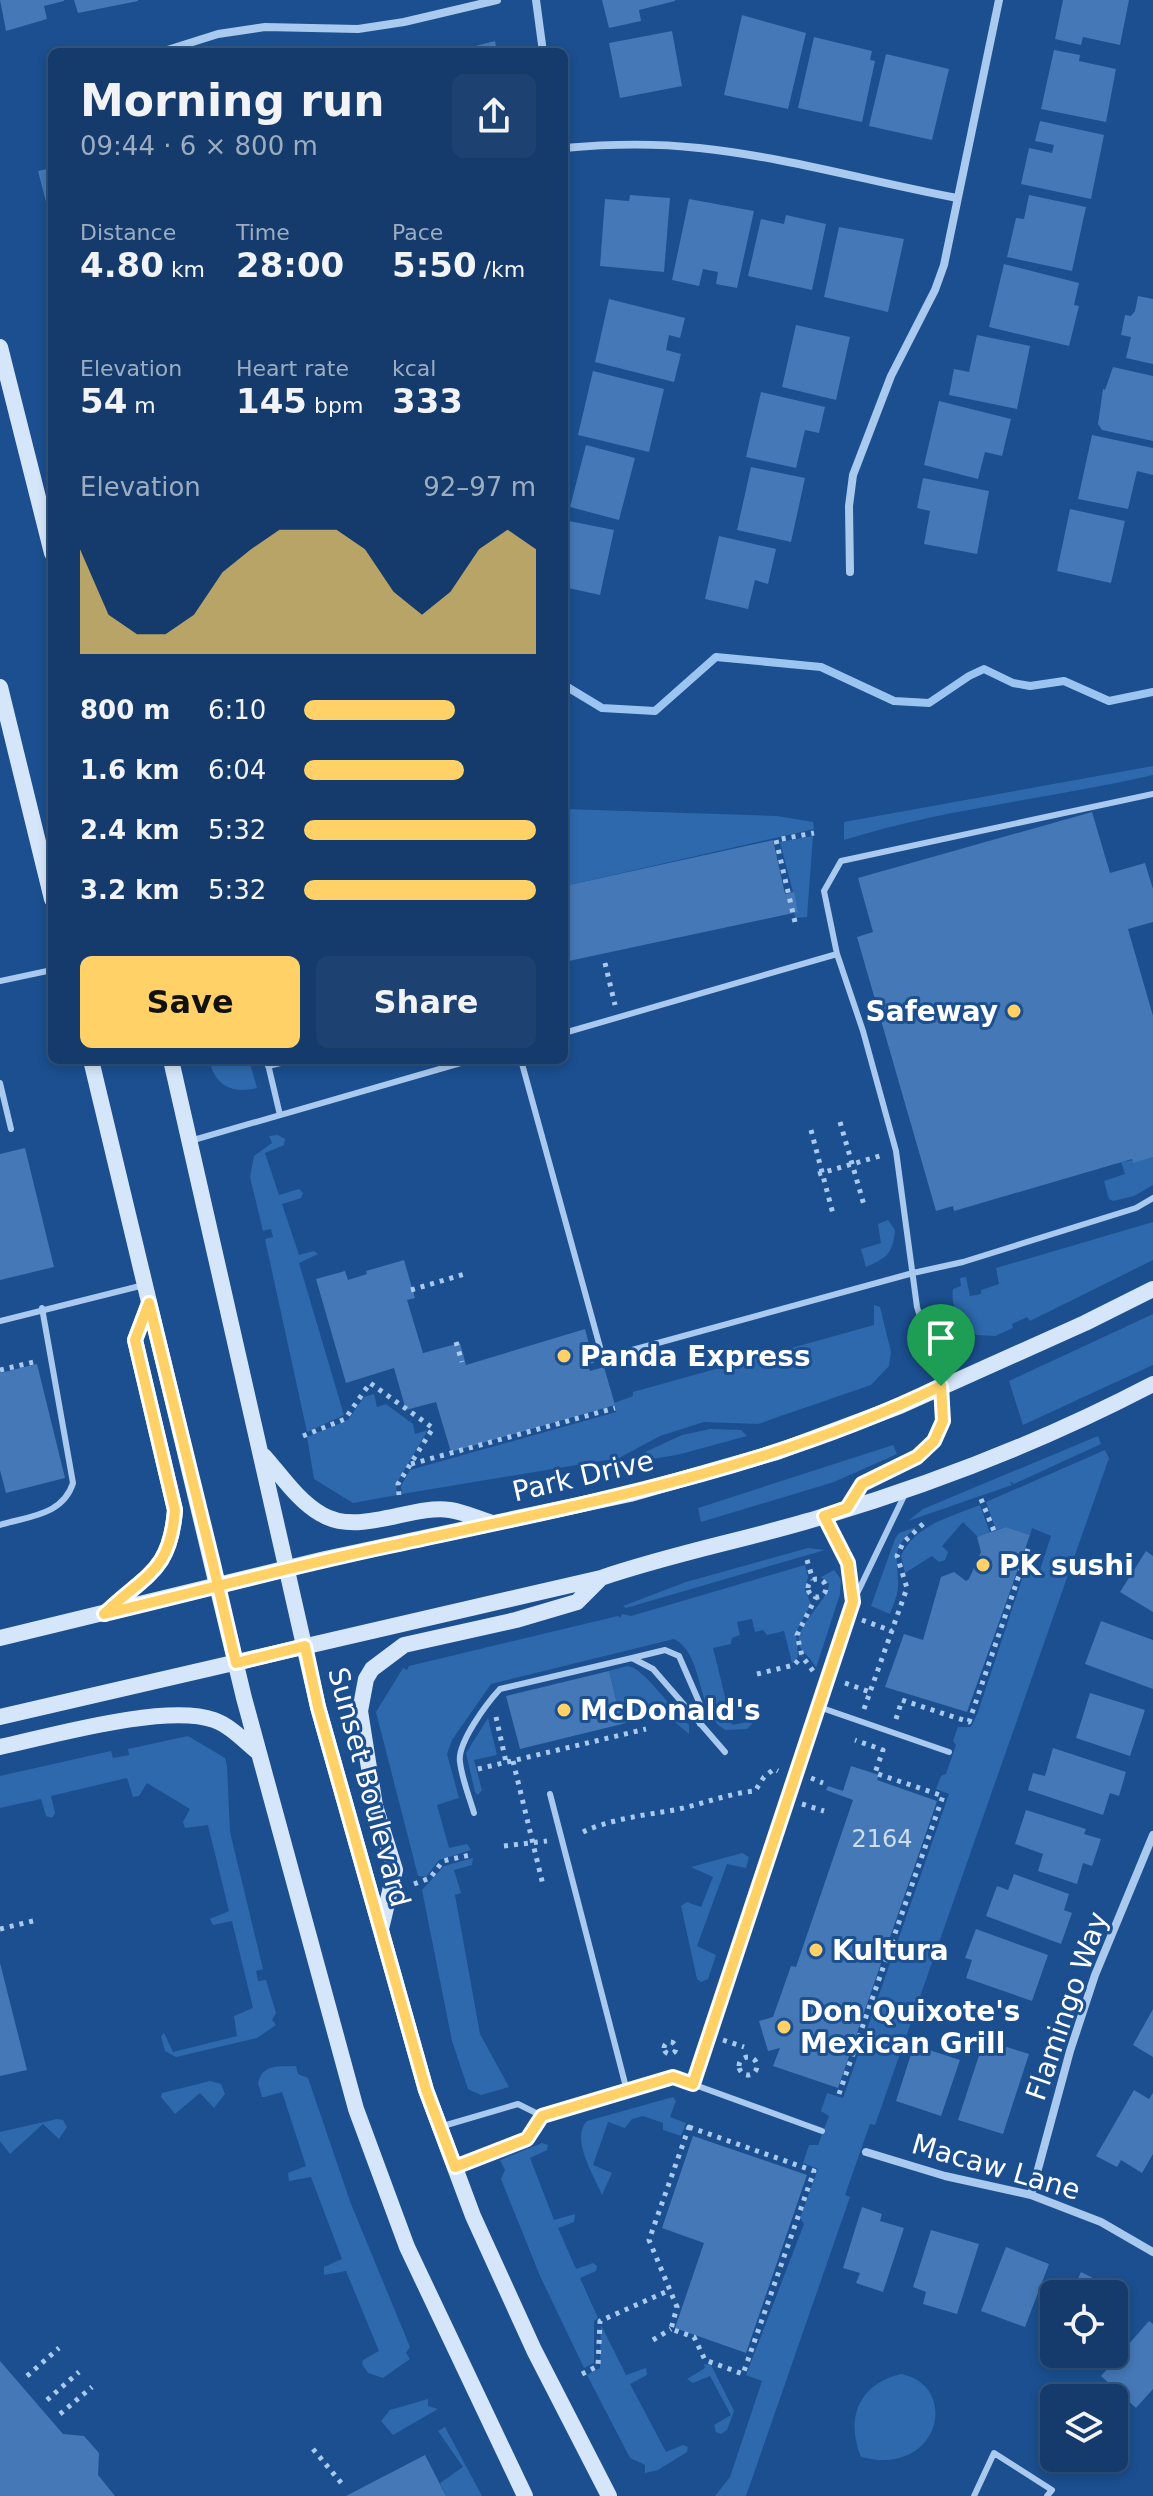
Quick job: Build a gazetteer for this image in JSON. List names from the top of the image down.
{
  "streets": {
    "main road": ["Park Drive", "Sunset Boulevard"],
    "street": ["Flamingo Way", "Macaw Lane"]
  },
  "crossings": [
    ["Park Drive", "Sunset Boulevard"],
    ["Flamingo Way", "Macaw Lane"]
  ],
  "places": [
    "Safeway",
    "Panda Express",
    "PK sushi",
    "McDonald's",
    "Kultura",
    "Don Quixote's Mexican Grill"
  ],
  "house_numbers": ["2164"],
  "page": {
    "heading": ["Morning run", "09:44 · 6 × 800 m"],
    "stats": [
      ["Distance", "4.80 km"],
      ["Time", "28:00"],
      ["Pace", "5:50 /km"],
      ["Elevation", "54 m"],
      ["Heart rate", "145 bpm"],
      ["kcal", "333"]
    ],
    "chart": ["Elevation", "92–97 m"],
    "list": [
      {
        "name": "800 m",
        "note": "6:10"
      },
      {
        "name": "1.6 km",
        "note": "6:04"
      },
      {
        "name": "2.4 km",
        "note": "5:32"
      },
      {
        "name": "3.2 km",
        "note": "5:32"
      }
    ],
    "buttons": ["Save", "Share"]
  }
}
